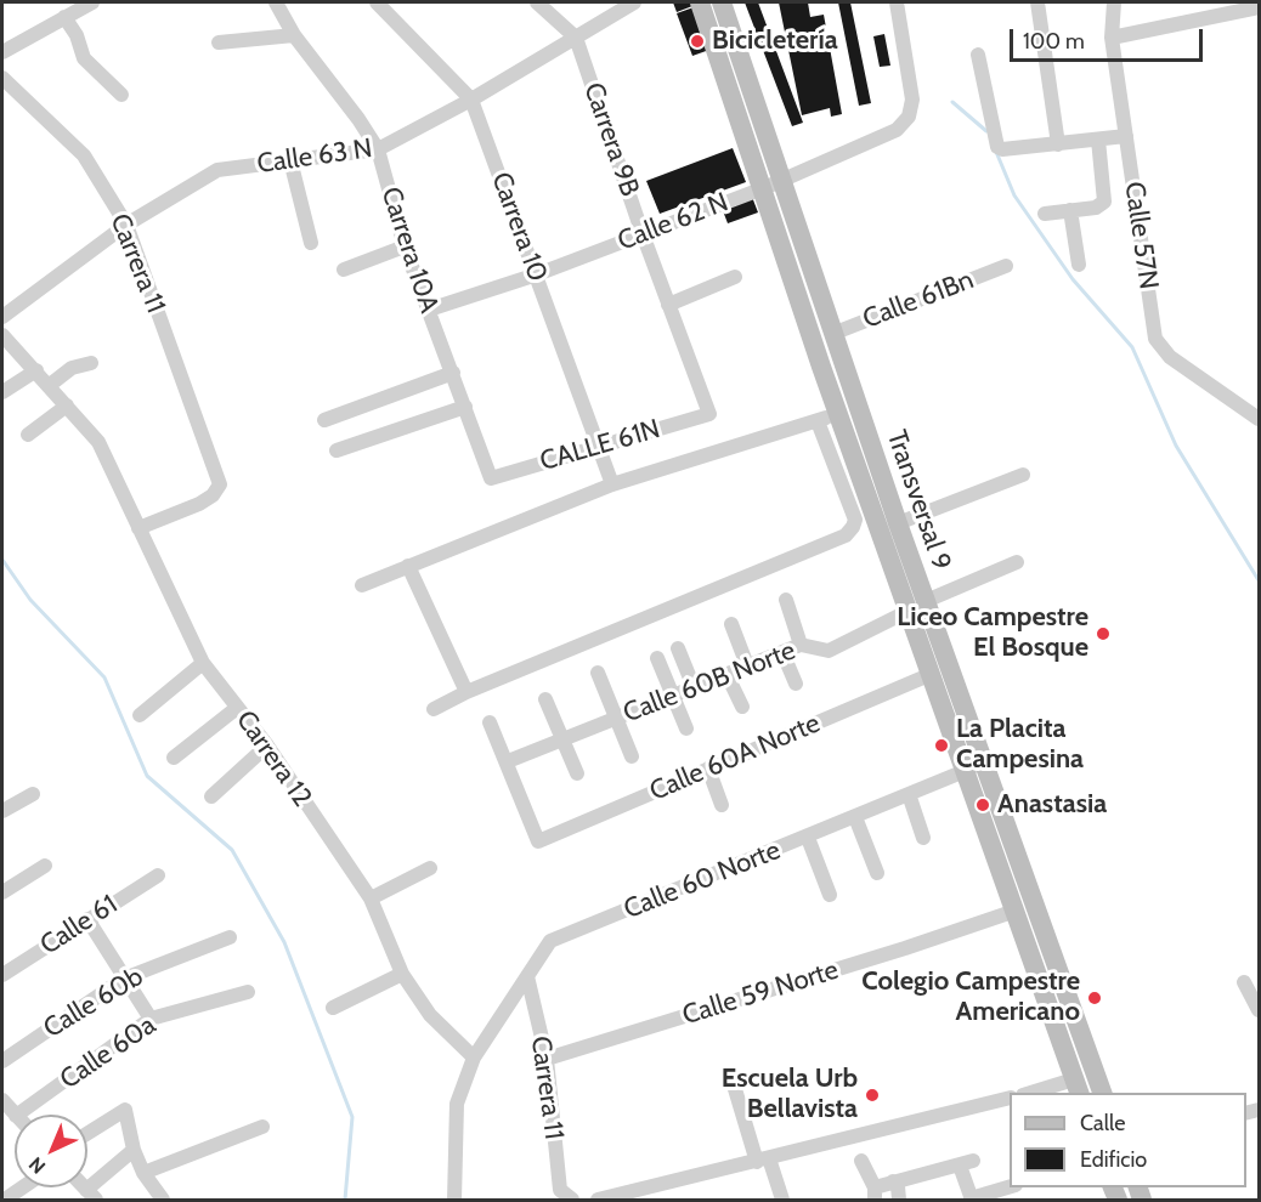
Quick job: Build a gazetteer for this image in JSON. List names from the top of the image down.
{
  "streets": {
    "main road": ["Transversal 9"],
    "street": [
      "Carrera 9B",
      "Calle 63 N",
      "Calle 62 N",
      "Carrera 10",
      "Calle 57N",
      "Carrera 10A",
      "Carrera 11",
      "Calle 61Bn",
      "CALLE 61N",
      "Calle 60B Norte",
      "Calle 60A Norte",
      "Carrera 12",
      "Calle 60 Norte",
      "Calle 61",
      "Calle 59 Norte",
      "Calle 60b",
      "Calle 60a"
    ]
  },
  "crossings": [
    ["Carrera 9B", "Calle 63 N"],
    ["Carrera 9B", "Calle 62 N"],
    ["Carrera 9B", "CALLE 61N"],
    ["Calle 63 N", "Carrera 10"],
    ["Calle 63 N", "Carrera 10A"],
    ["Calle 63 N", "Carrera 11"],
    ["Calle 62 N", "Carrera 10"],
    ["Calle 62 N", "Carrera 10A"],
    ["Calle 62 N", "Transversal 9"],
    ["Carrera 10", "CALLE 61N"],
    ["Carrera 10A", "CALLE 61N"],
    ["Carrera 11", "Carrera 12"],
    ["Carrera 11", "Calle 60 Norte"],
    ["Carrera 11", "Calle 59 Norte"],
    ["Calle 61Bn", "Transversal 9"],
    ["Transversal 9", "Calle 60B Norte"],
    ["Transversal 9", "Calle 60A Norte"],
    ["Transversal 9", "Calle 60 Norte"],
    ["Transversal 9", "Calle 59 Norte"],
    ["Calle 60B Norte", "Calle 60A Norte"],
    ["Carrera 12", "Calle 60 Norte"]
  ],
  "places": [
    "Bicicletería",
    "Liceo Campestre El Bosque",
    "La Placita Campesina",
    "Anastasia",
    "Colegio Campestre Americano",
    "Escuela Urb Bellavista"
  ],
  "legend": ["Calle", "Edificio"],
  "scale_bar": "100 m",
  "north": "bottom left"
}
